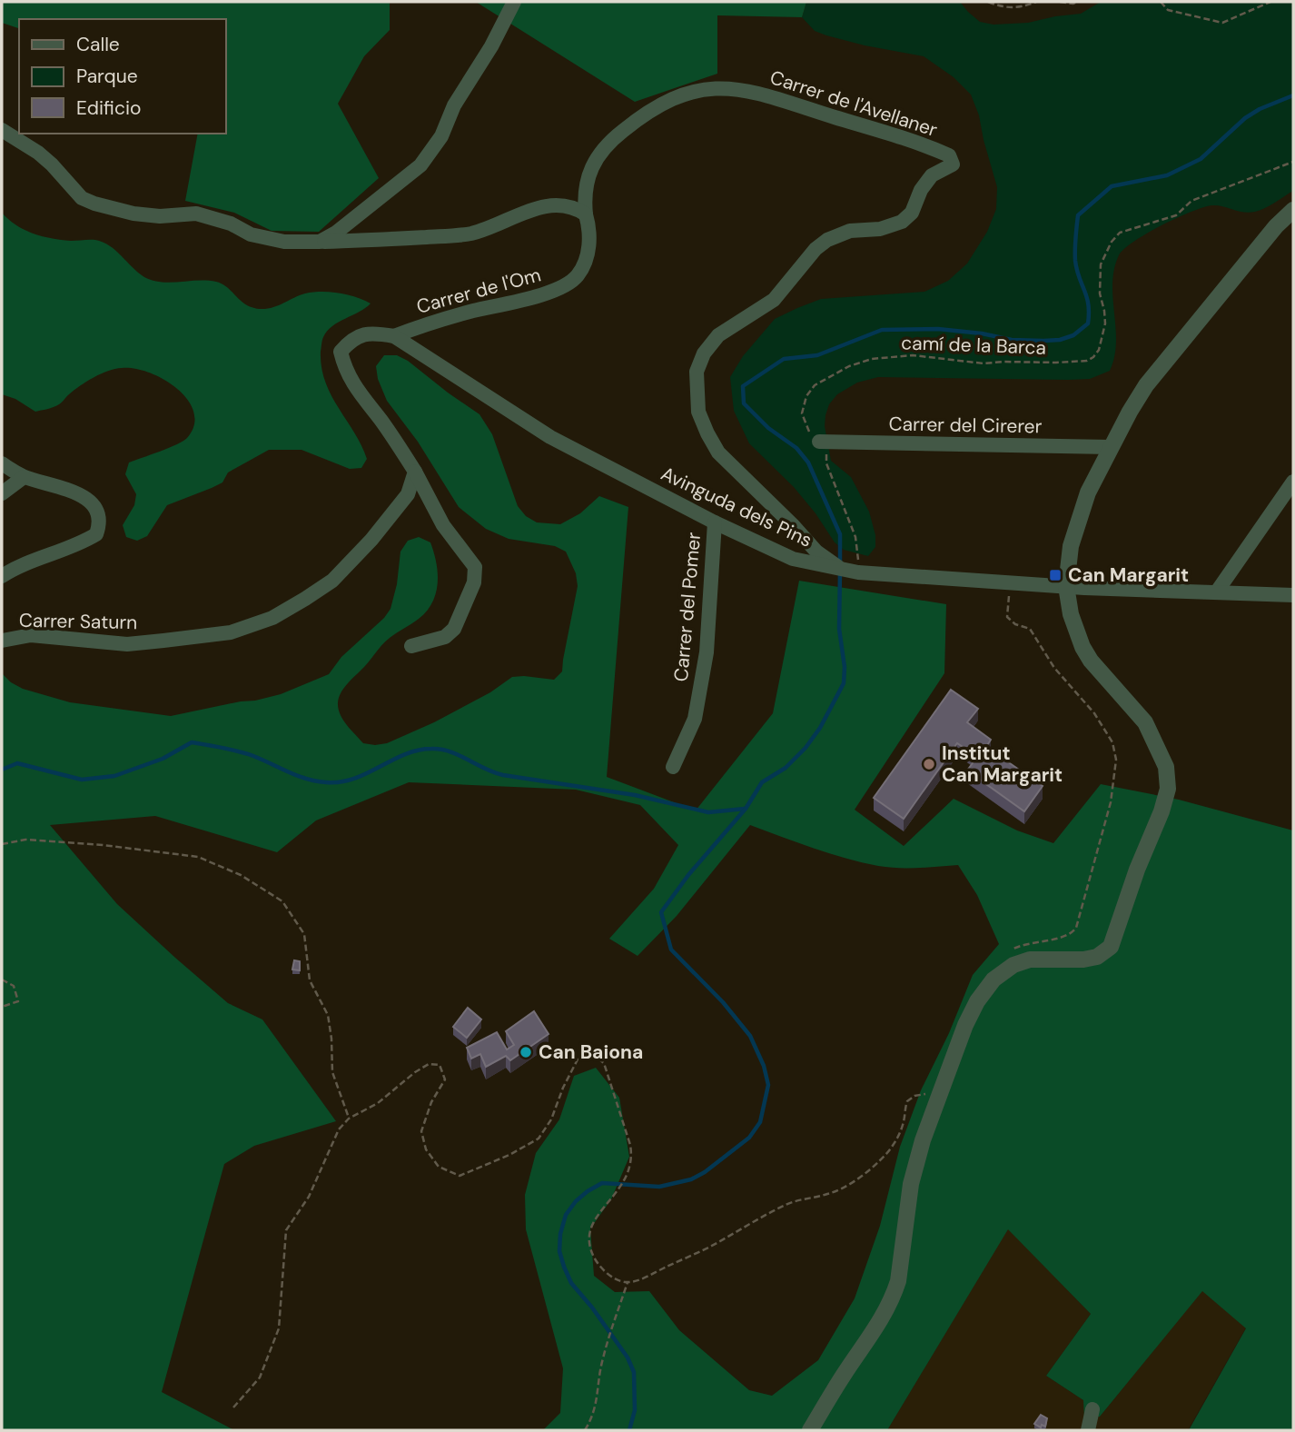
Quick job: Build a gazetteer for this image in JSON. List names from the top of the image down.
{
  "streets": {
    "street": [
      "Carrer de l'Avellaner",
      "Carrer de l'Om",
      "Carrer del Cirerer",
      "Avinguda dels Pins",
      "Carrer del Pomer",
      "Carrer Saturn"
    ],
    "path": ["camí de la Barca"]
  },
  "crossings": [
    ["Carrer de l'Avellaner", "Carrer de l'Om"],
    ["Carrer de l'Avellaner", "camí de la Barca"],
    ["Carrer de l'Avellaner", "Avinguda dels Pins"],
    ["Carrer de l'Om", "Avinguda dels Pins"],
    ["camí de la Barca", "Carrer del Cirerer"],
    ["camí de la Barca", "Avinguda dels Pins"],
    ["Avinguda dels Pins", "Carrer del Pomer"]
  ],
  "places": {
    "transit": ["Can Margarit"],
    "other": ["Institut Can Margarit", "Can Baiona"]
  },
  "legend": ["Calle", "Parque", "Edificio"]
}
